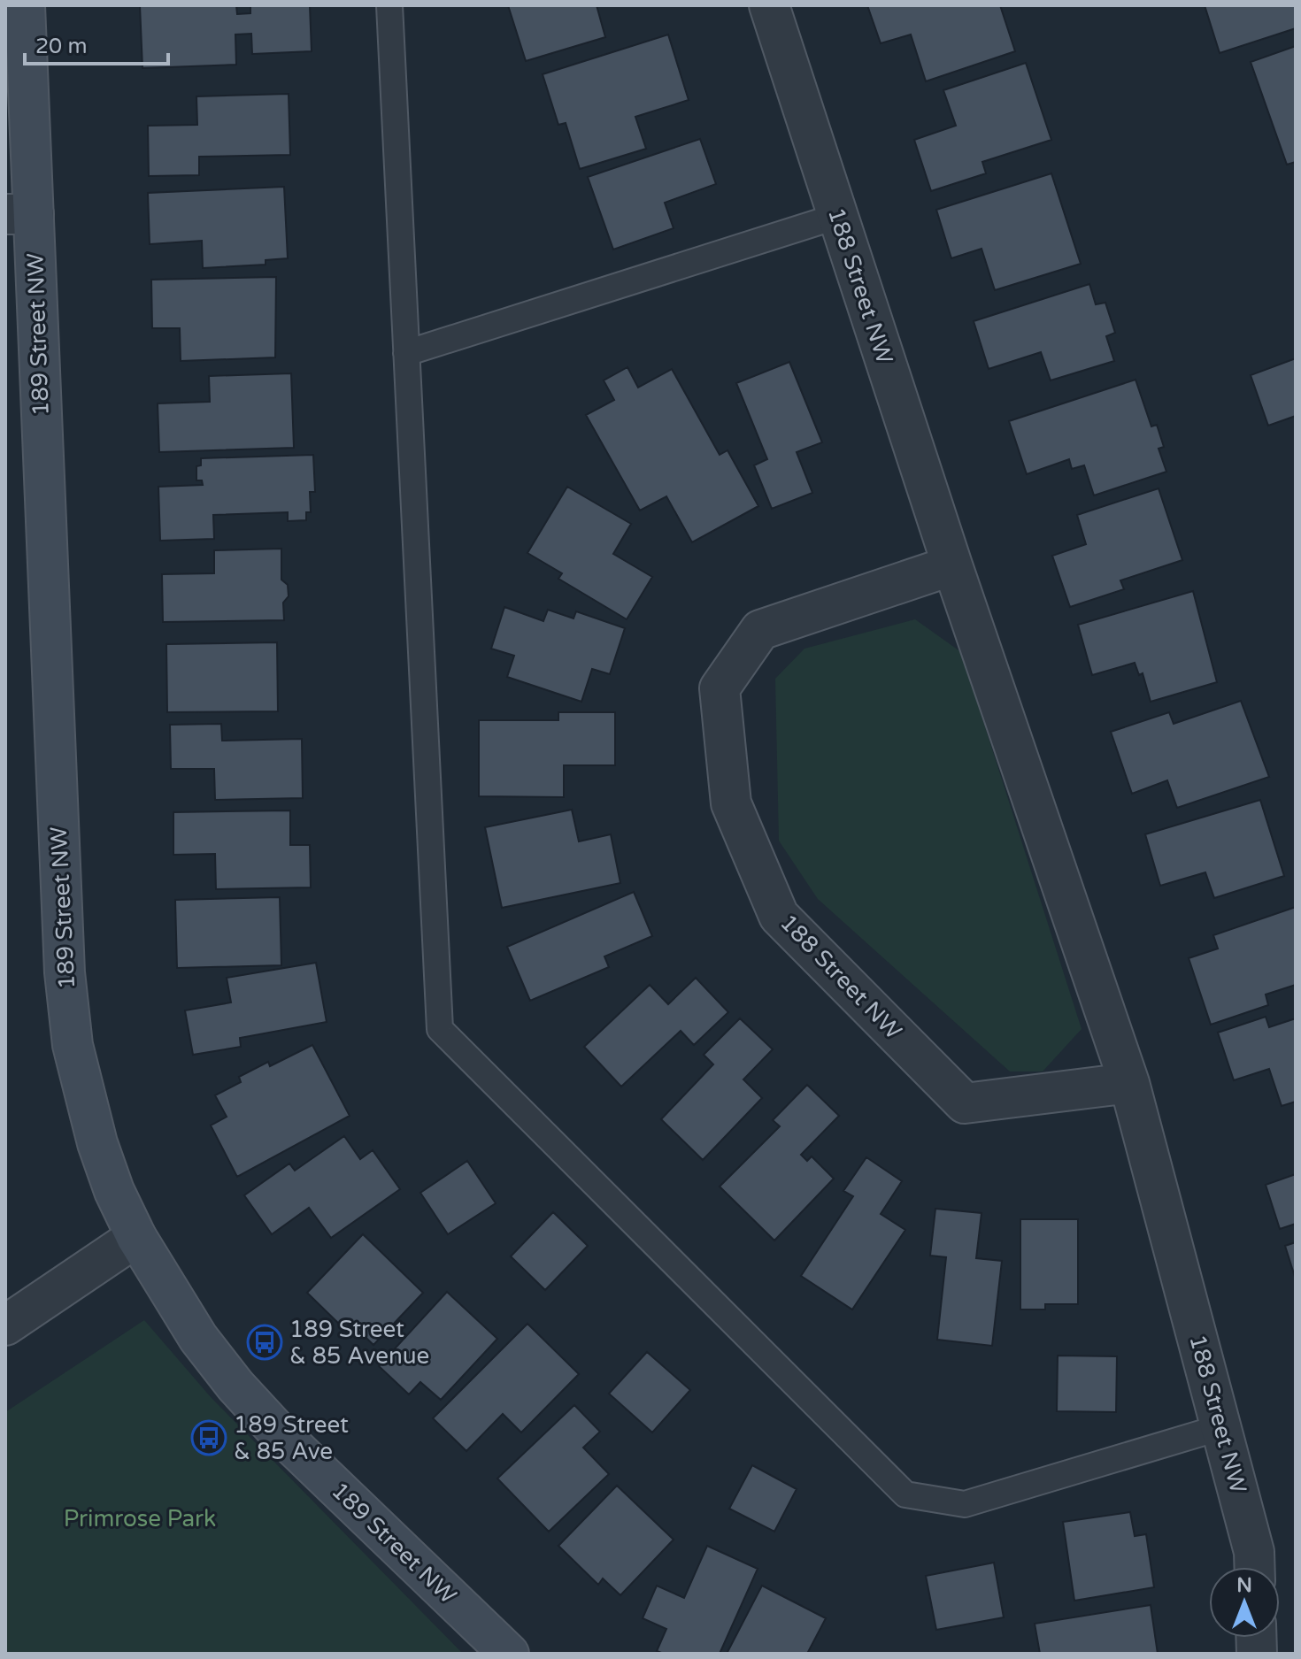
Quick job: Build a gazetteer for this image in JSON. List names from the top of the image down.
{
  "streets": {
    "street": ["188 Street NW", "189 Street NW"]
  },
  "parks": ["Primrose Park"],
  "places": {
    "bus stop": ["189 Street & 85 Avenue", "189 Street & 85 Ave"]
  },
  "scale_bar": "20 m",
  "north": "top"
}
